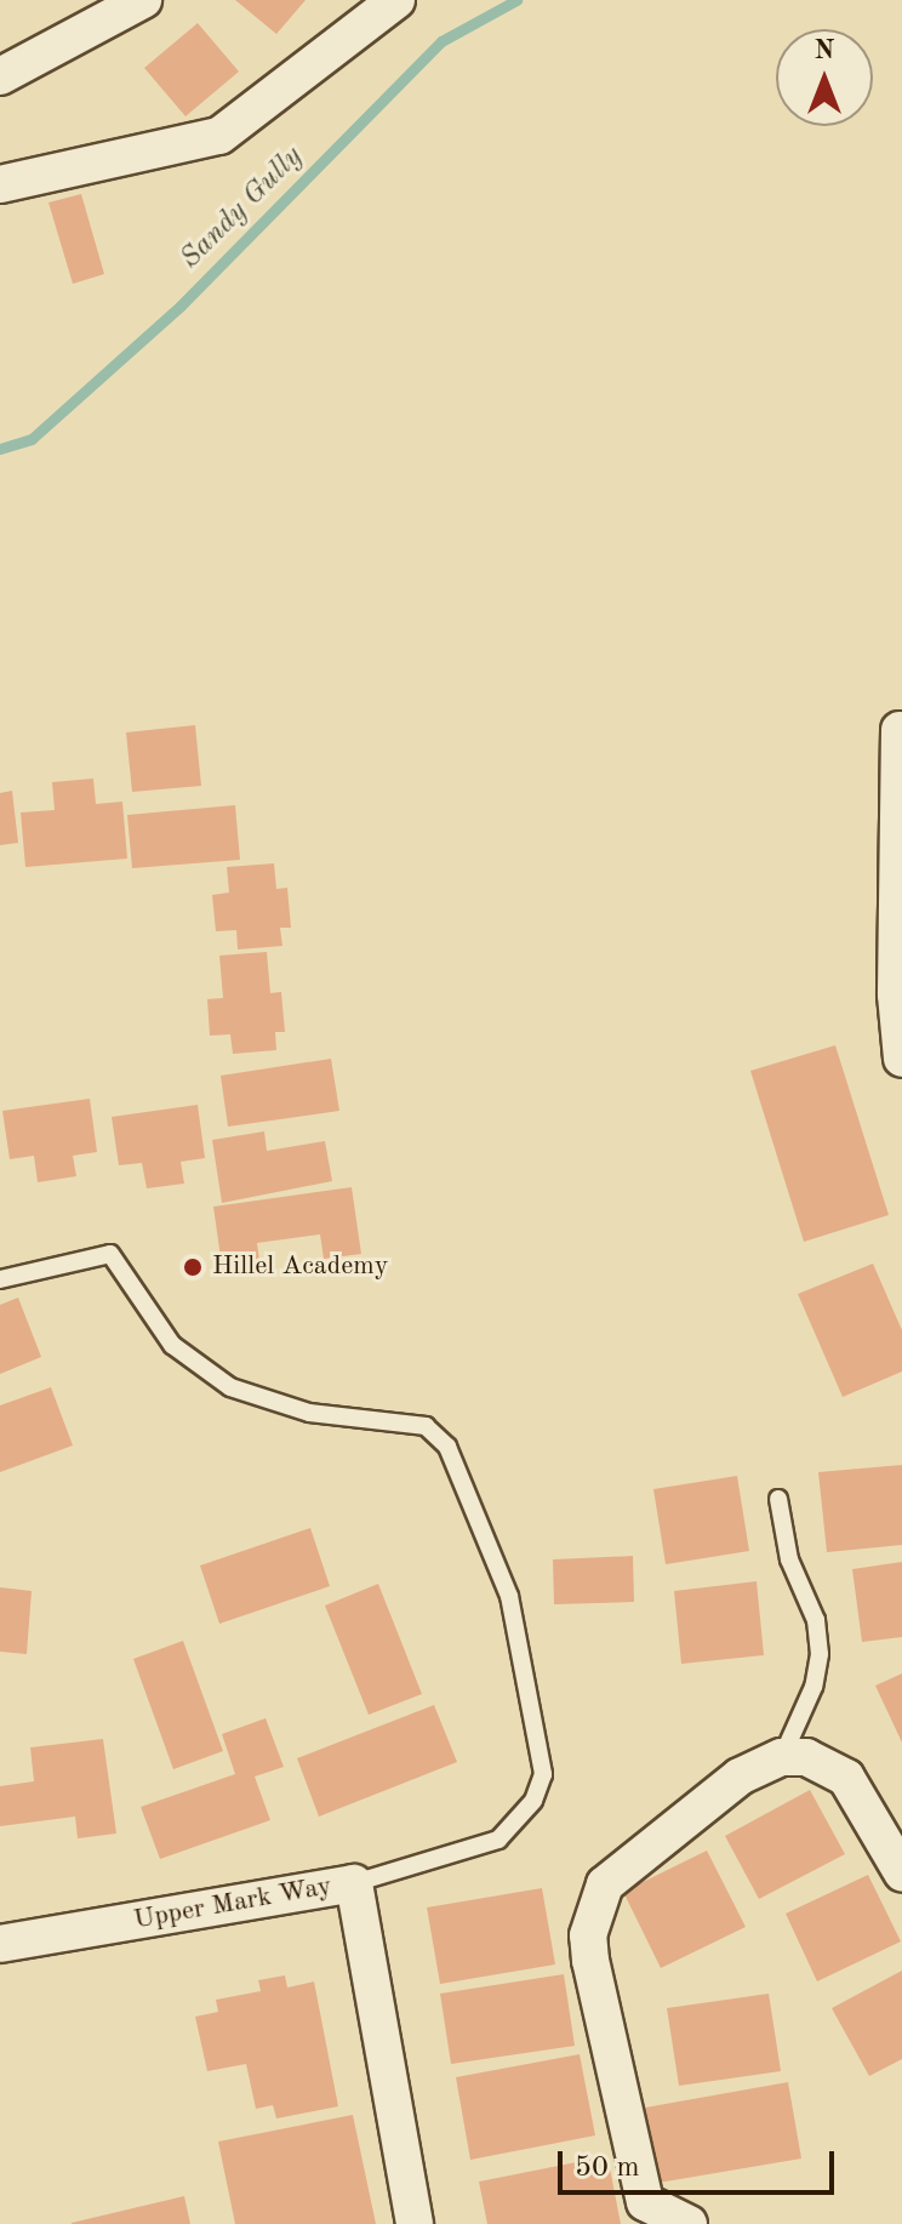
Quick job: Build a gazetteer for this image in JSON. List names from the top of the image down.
{
  "streets": {
    "street": ["Upper Mark Way"]
  },
  "water": ["Sandy Gully"],
  "places": ["Hillel Academy"],
  "scale_bar": "50 m",
  "north": "top"
}
